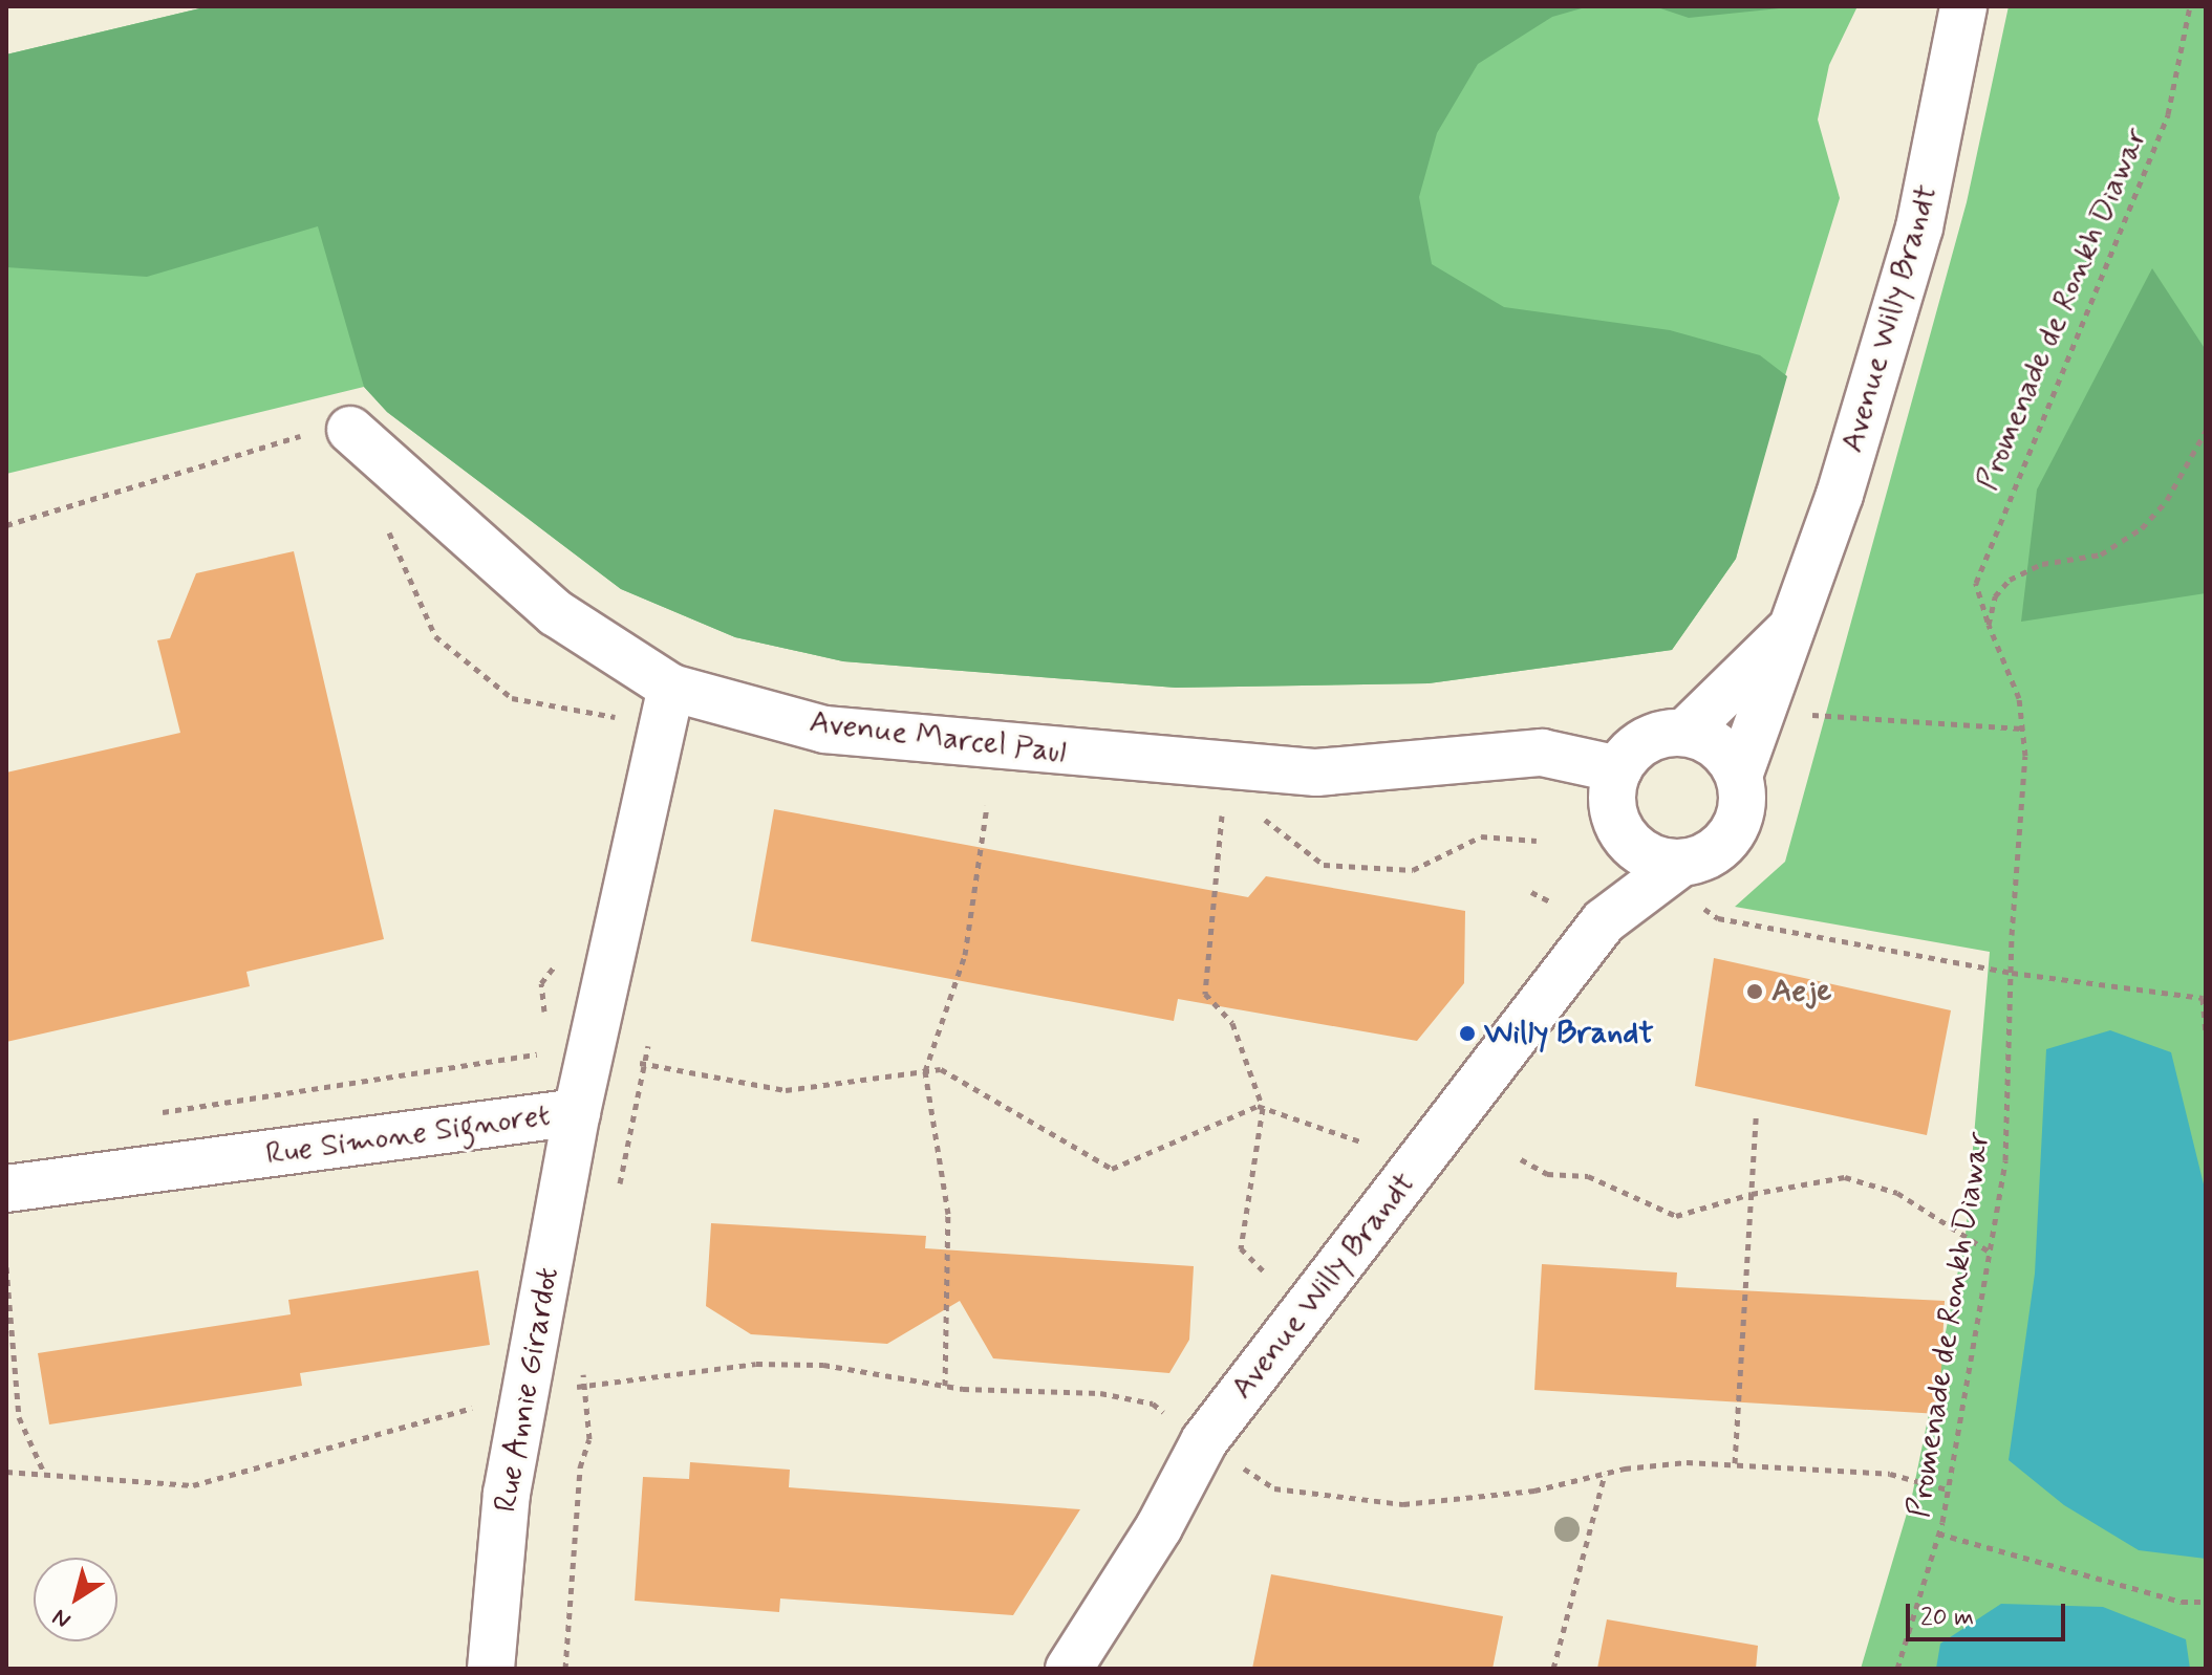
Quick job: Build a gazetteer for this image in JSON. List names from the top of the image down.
{
  "streets": {
    "street": [
      "Avenue Willy Brandt",
      "Avenue Marcel Paul",
      "Rue Simone Signoret",
      "Rue Annie Girardot"
    ],
    "path": ["Promenade de Ronkh Diawar"]
  },
  "crossings": [
    ["Avenue Willy Brandt", "Avenue Marcel Paul"],
    ["Avenue Marcel Paul", "Rue Simone Signoret"],
    ["Rue Simone Signoret", "Rue Annie Girardot"]
  ],
  "places": ["Aeje", "Willy Brandt"],
  "scale_bar": "20 m",
  "north": "bottom left"
}
